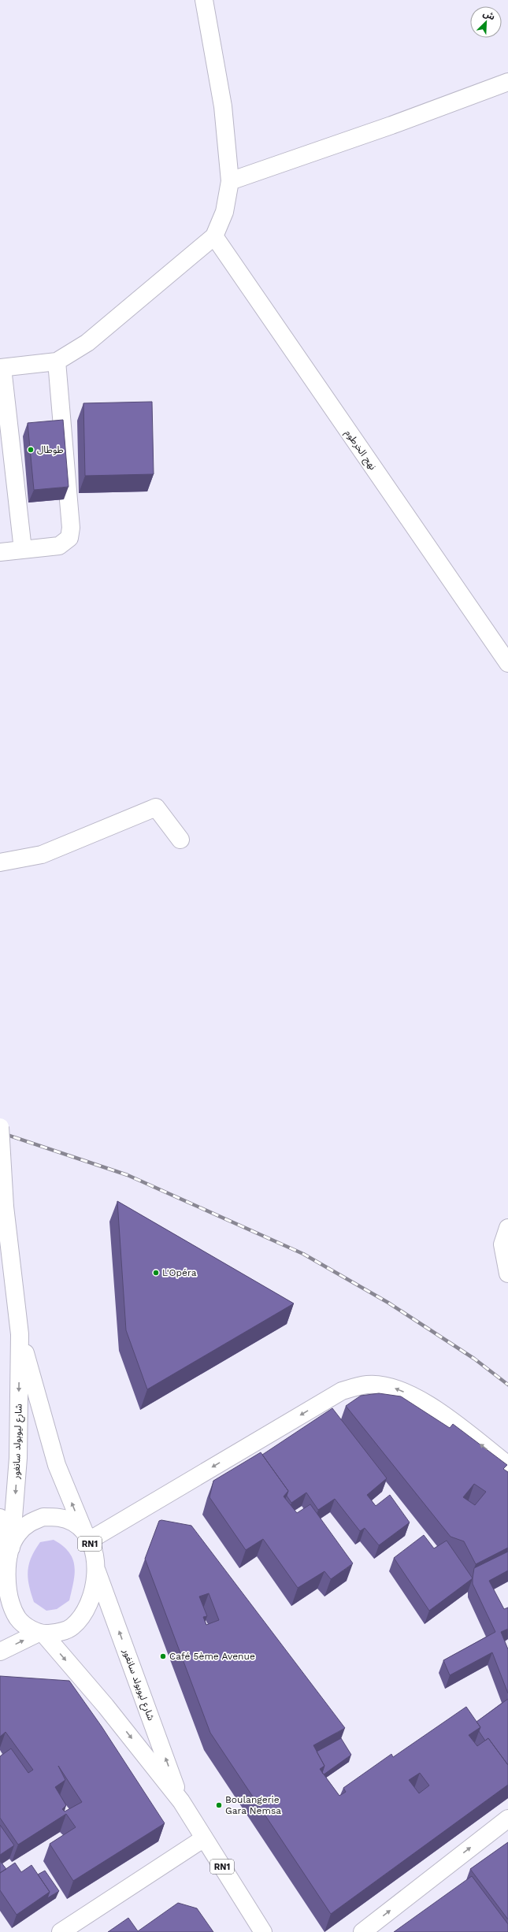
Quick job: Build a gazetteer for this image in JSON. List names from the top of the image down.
{
  "streets": {
    "street": ["نهج الخرطوم", "شارع ليوبولد سانغور", "RN1"]
  },
  "places": [
    "طوطال",
    "L'Opéra",
    "Café 5ème Avenue",
    "Boulangerie Gara Nemsa"
  ],
  "north": "top right"
}
